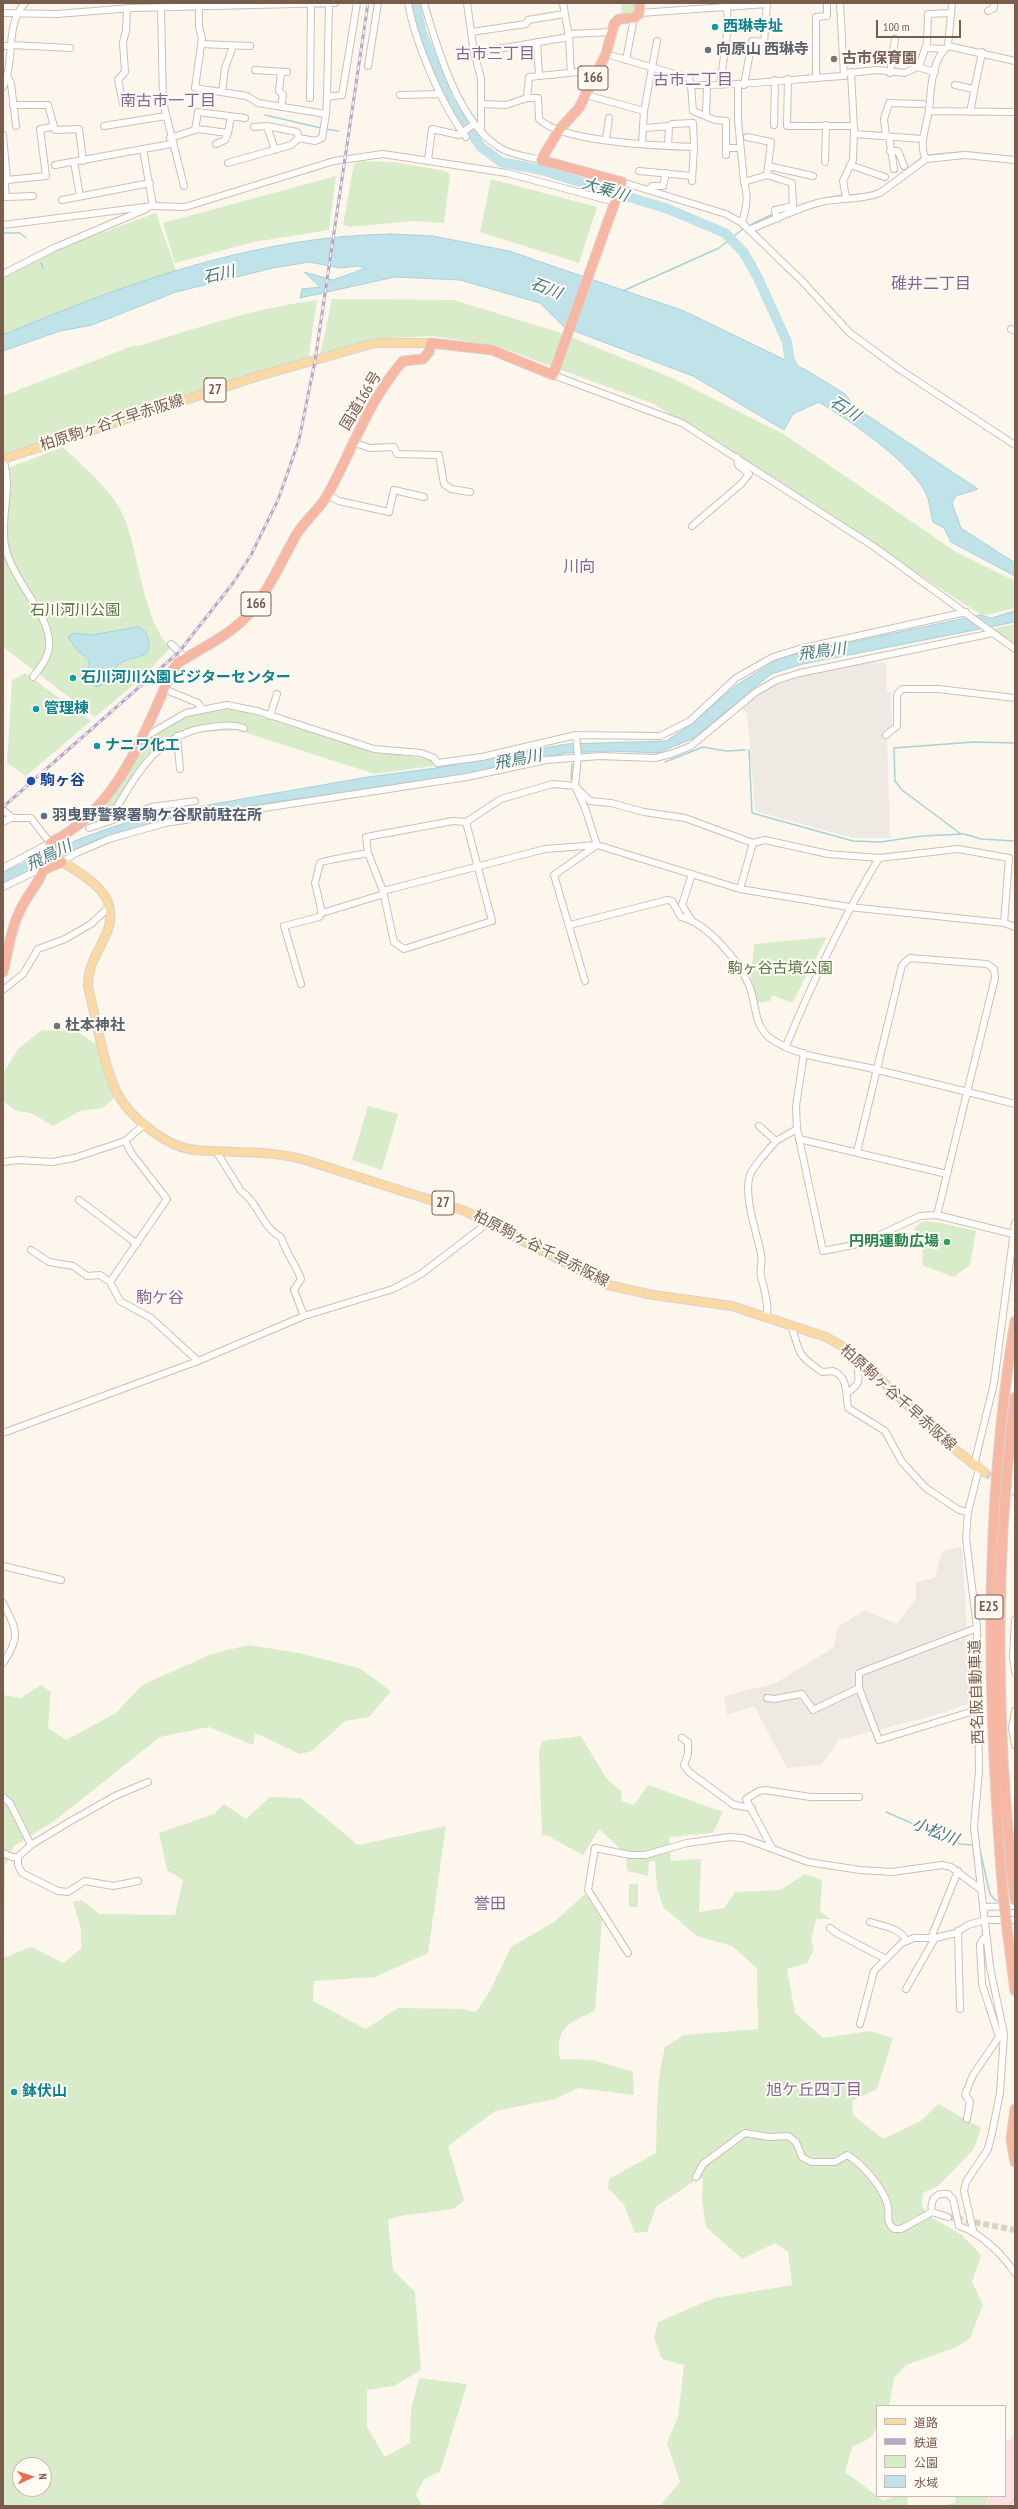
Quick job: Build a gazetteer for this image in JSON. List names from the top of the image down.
{
  "streets": {
    "highway": [
      "166",
      "国道166号",
      "E25",
      "西名阪自動車道"
    ],
    "main road": ["27", "柏原駒ヶ谷千早赤阪線"]
  },
  "crossings": [
    ["国道166号", "柏原駒ヶ谷千早赤阪線"]
  ],
  "districts": [
    "古市三丁目",
    "古市二丁目",
    "南古市一丁目",
    "碓井二丁目",
    "川向",
    "駒ケ谷",
    "誉田",
    "旭ケ丘四丁目"
  ],
  "water": [
    "大乗川",
    "石川",
    "飛鳥川",
    "小松川"
  ],
  "parks": ["石川河川公園", "駒ヶ谷古墳公園"],
  "places": [
    "西琳寺址",
    "向原山 西琳寺",
    "古市保育園",
    "石川河川公園ビジターセンター",
    "管理棟",
    "ナニワ化工",
    "駒ヶ谷",
    "羽曳野警察署駒ケ谷駅前駐在所",
    "杜本神社",
    "円明運動広場",
    "鉢伏山"
  ],
  "legend": [
    "道路",
    "鉄道",
    "公園",
    "水域"
  ],
  "scale_bar": "100 m",
  "north": "right"
}
